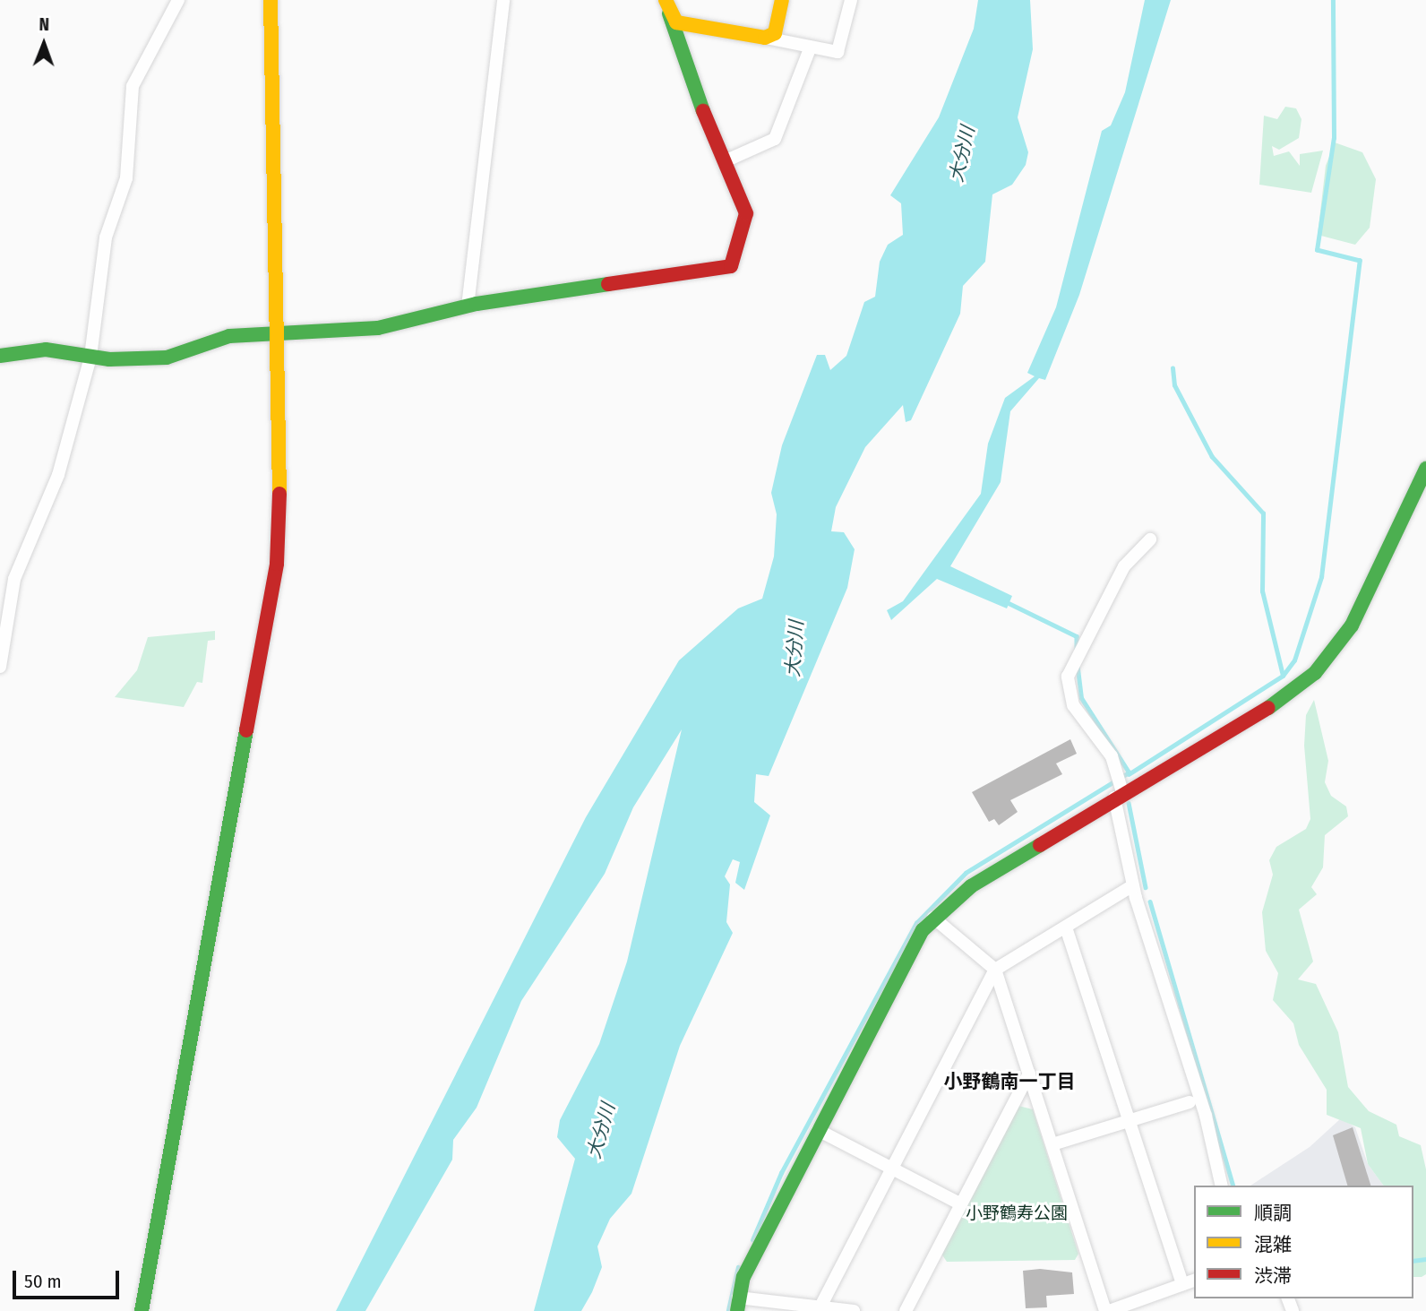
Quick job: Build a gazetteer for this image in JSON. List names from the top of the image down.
{
  "districts": ["小野鶴南一丁目"],
  "water": ["大分川"],
  "parks": ["小野鶴寿公園"],
  "legend": ["順調", "混雑", "渋滞"],
  "scale_bar": "50 m",
  "north": "top"
}
